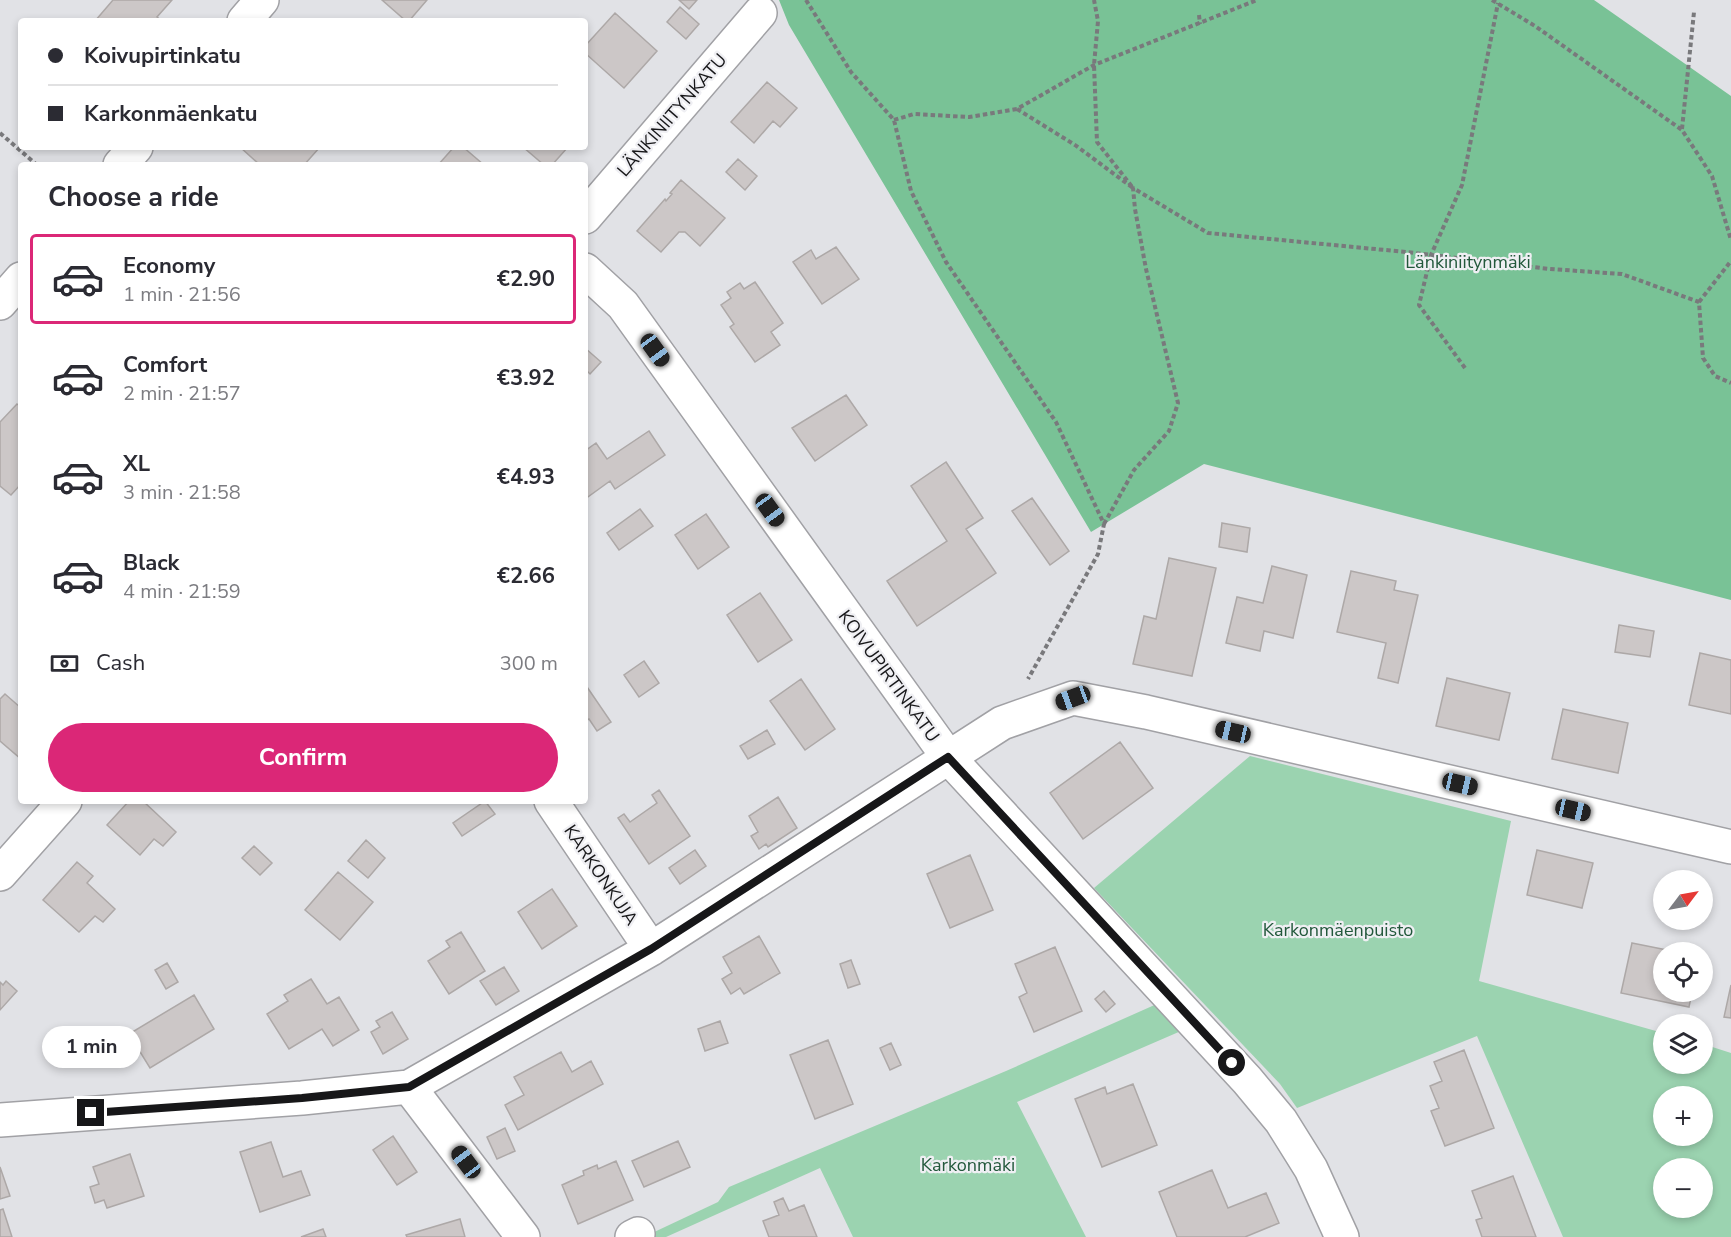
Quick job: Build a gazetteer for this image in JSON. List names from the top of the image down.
{
  "streets": {
    "street": ["LÄNKINIITYNKATU", "KOIVUPIRTINKATU", "KARKONKUJA"]
  },
  "parks": ["Länkiniitynmäki", "Karkonmäenpuisto", "Karkonmäki"],
  "north": "top right",
  "page": {
    "banner": ["Koivupirtinkatu", "Karkonmäenkatu"],
    "heading": "Choose a ride",
    "list": [
      {
        "name": "Economy",
        "note": "1 min · 21:56",
        "value": "€2.90"
      },
      {
        "name": "Comfort",
        "note": "2 min · 21:57",
        "value": "€3.92"
      },
      {
        "name": "XL",
        "note": "3 min · 21:58",
        "value": "€4.93"
      },
      {
        "name": "Black",
        "note": "4 min · 21:59",
        "value": "€2.66"
      }
    ],
    "pay": ["Cash", "300 m"],
    "buttons": "Confirm",
    "map_buttons": ["+", "−"],
    "bubble": "1 min"
  }
}
